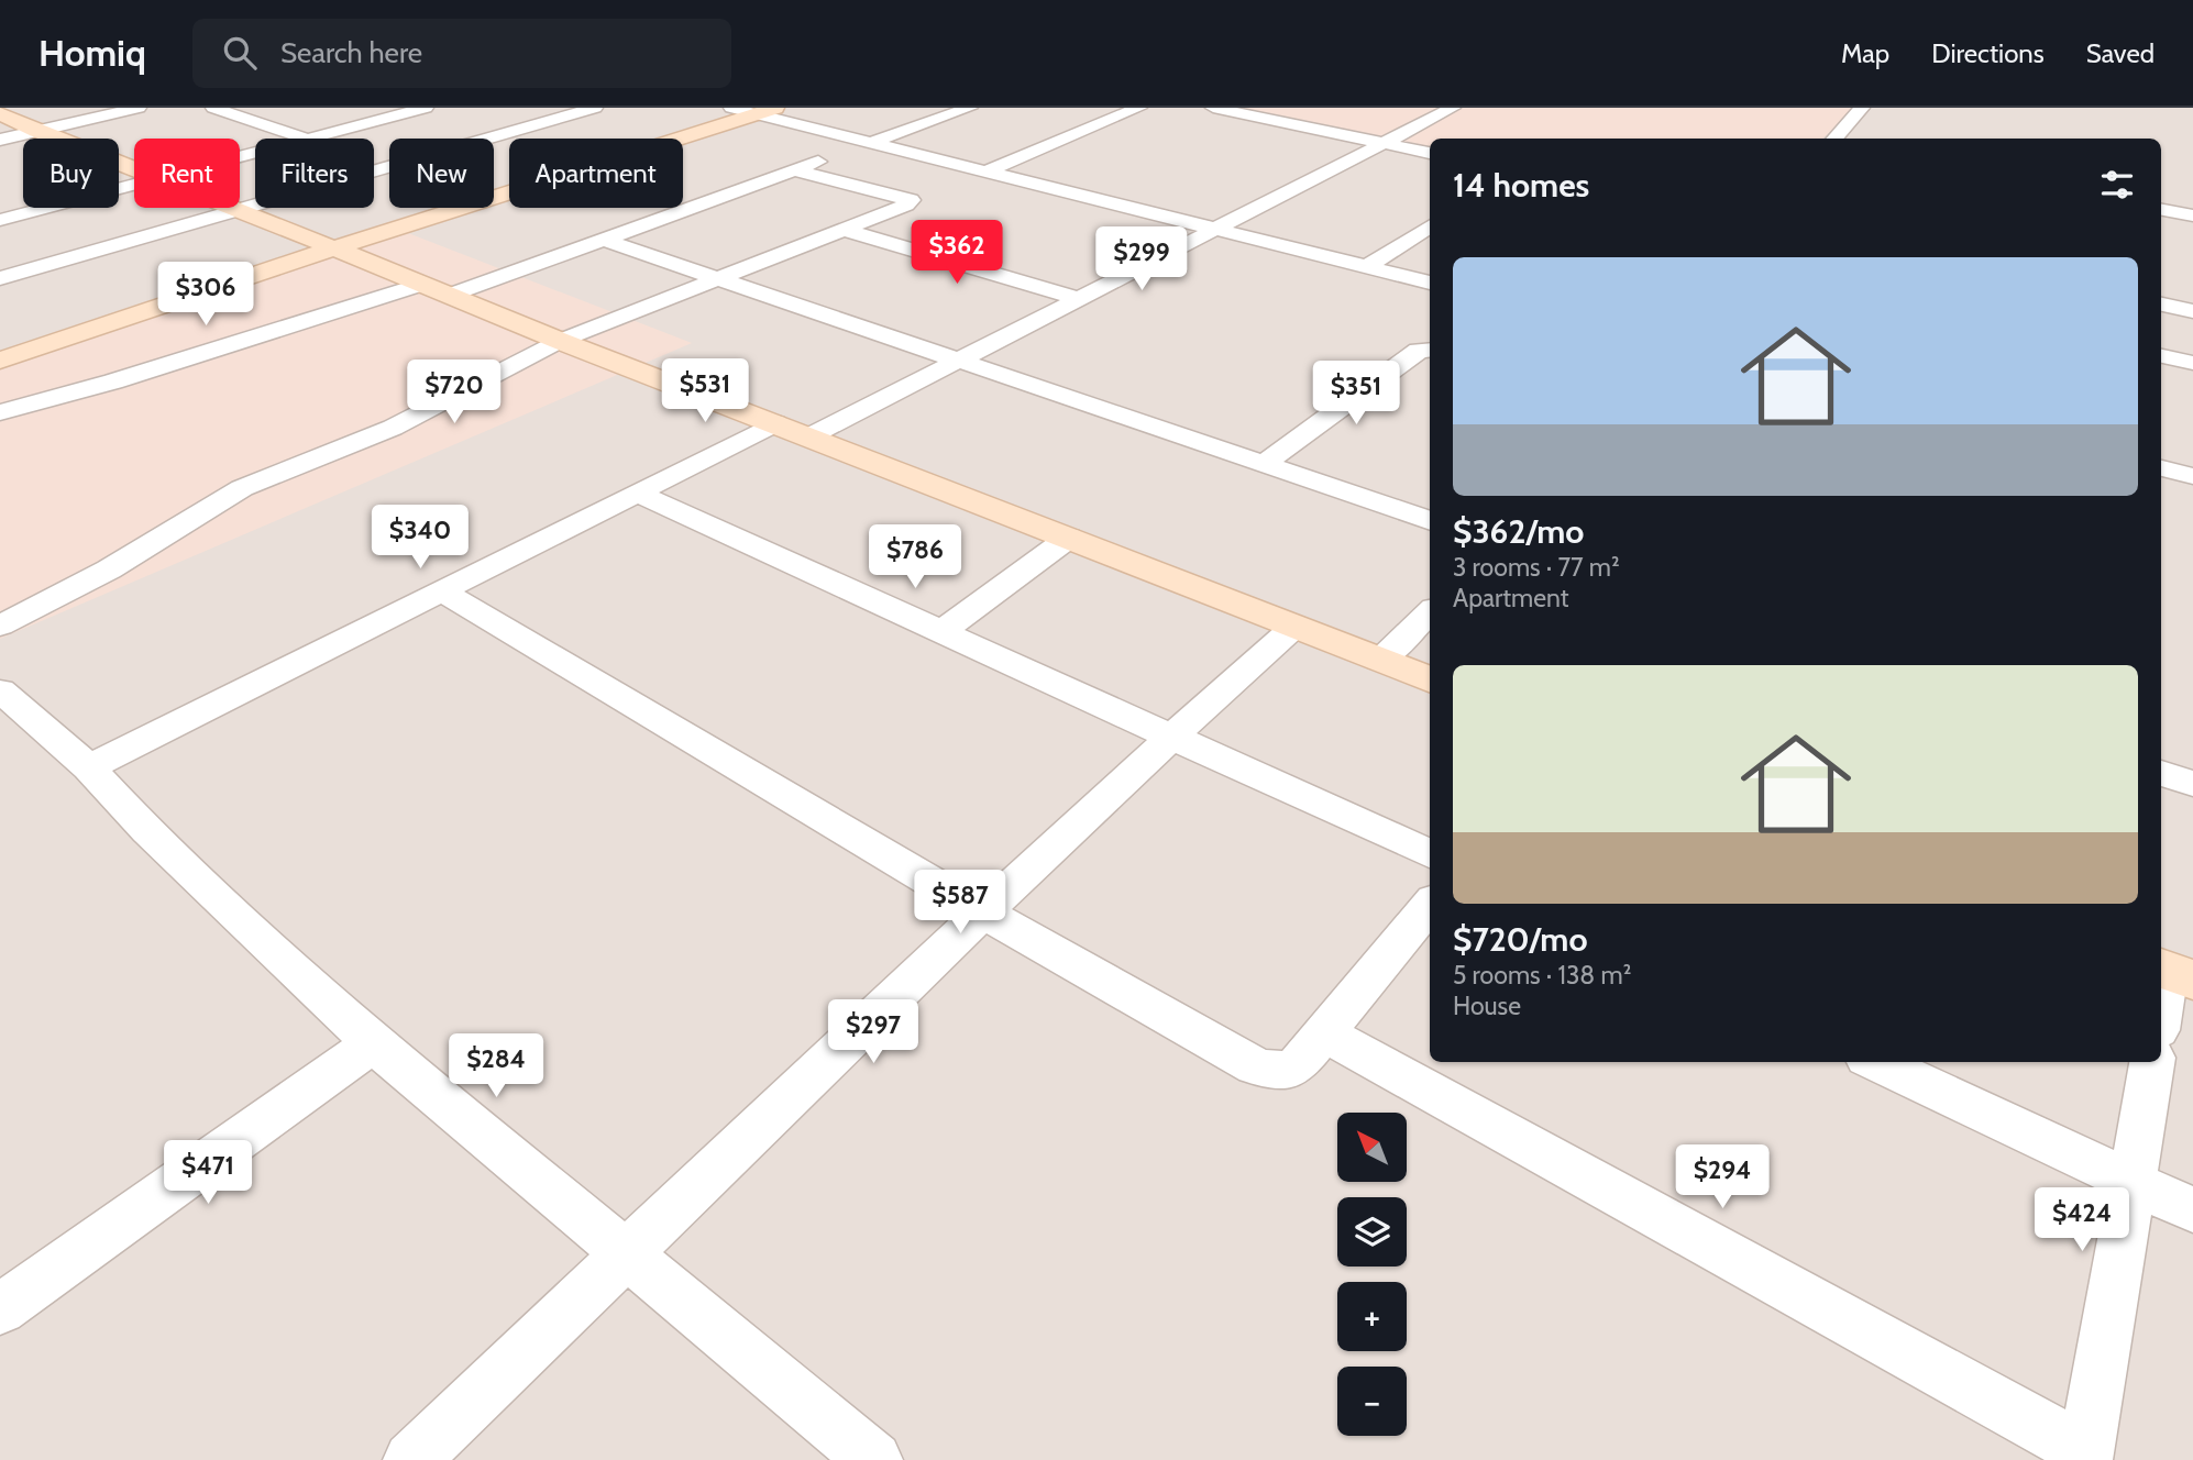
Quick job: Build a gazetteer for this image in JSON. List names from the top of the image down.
{
  "north": "top left",
  "page": {
    "header": "Homiq",
    "search": "Search here",
    "nav": ["Map", "Directions", "Saved"],
    "chip": [
      "Buy",
      "Rent",
      "Filters",
      "New",
      "Apartment"
    ],
    "heading": "14 homes",
    "price": [
      "$362",
      "$299",
      "$306",
      "$531",
      "$720",
      "$351",
      "$340",
      "$786",
      "$587",
      "$297",
      "$284",
      "$471",
      "$294",
      "$424"
    ],
    "list": [
      {
        "name": "$362/mo",
        "note": "3 rooms · 77 m² · Apartment"
      },
      {
        "name": "$720/mo",
        "note": "5 rooms · 138 m² · House"
      }
    ],
    "map_buttons": ["+", "−"]
  }
}
